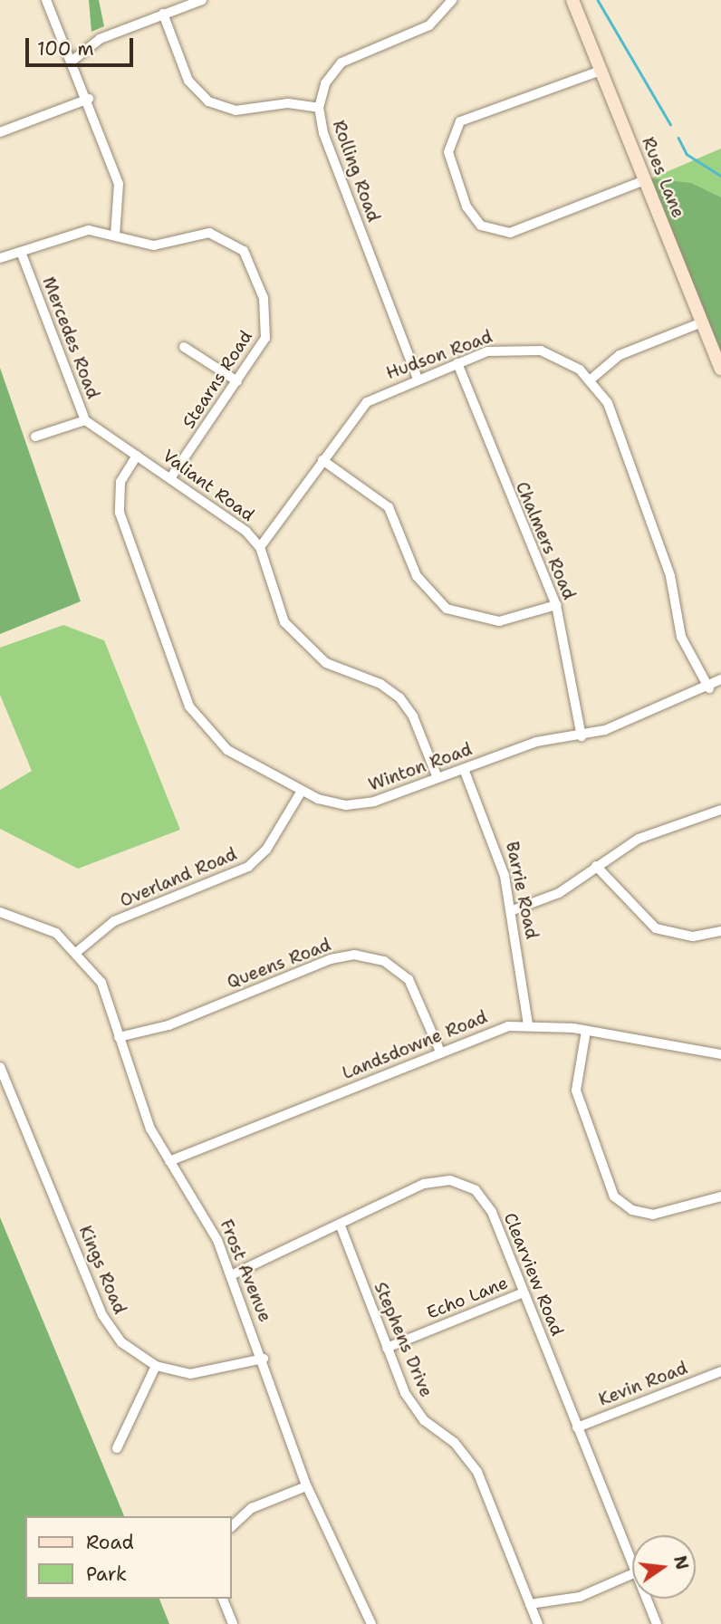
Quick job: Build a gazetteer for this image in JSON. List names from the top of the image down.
{
  "streets": {
    "street": [
      "Rolling Road",
      "Rues Lane",
      "Mercedes Road",
      "Hudson Road",
      "Stearns Road",
      "Valiant Road",
      "Chalmers Road",
      "Winton Road",
      "Overland Road",
      "Barrie Road",
      "Queens Road",
      "Landsdowne Road",
      "Kings Road",
      "Frost Avenue",
      "Clearview Road",
      "Echo Lane",
      "Stephens Drive",
      "Kevin Road"
    ]
  },
  "crossings": [
    ["Rolling Road", "Hudson Road"],
    ["Mercedes Road", "Stearns Road"],
    ["Mercedes Road", "Valiant Road"],
    ["Hudson Road", "Valiant Road"],
    ["Hudson Road", "Chalmers Road"],
    ["Hudson Road", "Winton Road"],
    ["Stearns Road", "Valiant Road"],
    ["Valiant Road", "Winton Road"],
    ["Chalmers Road", "Winton Road"],
    ["Winton Road", "Overland Road"],
    ["Winton Road", "Barrie Road"],
    ["Overland Road", "Frost Avenue"],
    ["Barrie Road", "Landsdowne Road"],
    ["Queens Road", "Landsdowne Road"],
    ["Queens Road", "Frost Avenue"],
    ["Landsdowne Road", "Frost Avenue"],
    ["Kings Road", "Frost Avenue"],
    ["Frost Avenue", "Clearview Road"],
    ["Clearview Road", "Echo Lane"],
    ["Clearview Road", "Stephens Drive"],
    ["Clearview Road", "Kevin Road"],
    ["Echo Lane", "Stephens Drive"]
  ],
  "legend": ["Road", "Park"],
  "scale_bar": "100 m",
  "north": "right"
}
